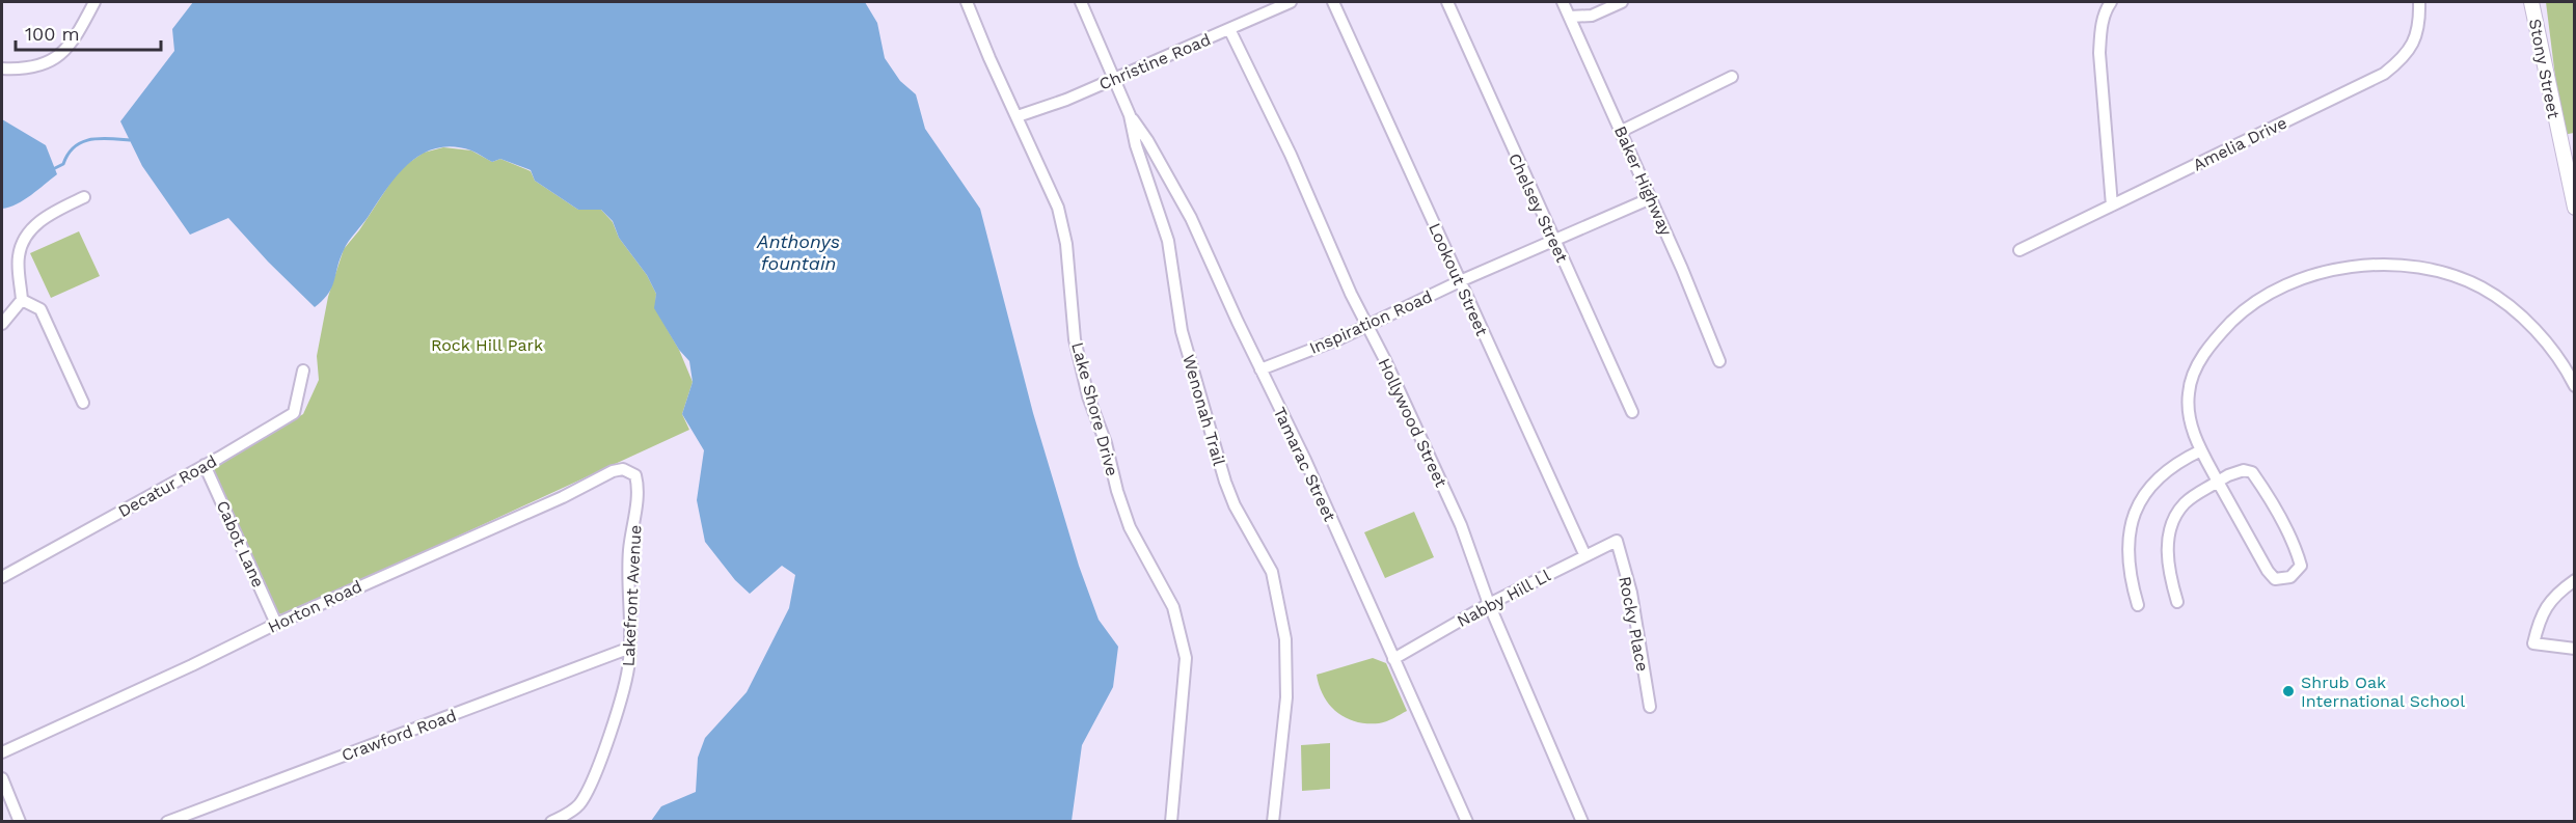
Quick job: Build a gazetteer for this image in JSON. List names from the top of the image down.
{
  "streets": {
    "street": [
      "Christine Road",
      "Stony Street",
      "Amelia Drive",
      "Baker Highway",
      "Chelsey Street",
      "Lookout Street",
      "Inspiration Road",
      "Lake Shore Drive",
      "Wenonah Trail",
      "Hollywood Street",
      "Tamarac Street",
      "Decatur Road",
      "Cabot Lane",
      "Lakefront Avenue",
      "Nabby Hill Ll",
      "Horton Road",
      "Rocky Place",
      "Crawford Road"
    ]
  },
  "crossings": [
    ["Christine Road", "Lake Shore Drive"],
    ["Christine Road", "Wenonah Trail"],
    ["Christine Road", "Hollywood Street"],
    ["Baker Highway", "Inspiration Road"],
    ["Chelsey Street", "Inspiration Road"],
    ["Lookout Street", "Inspiration Road"],
    ["Lookout Street", "Nabby Hill Ll"],
    ["Inspiration Road", "Hollywood Street"],
    ["Inspiration Road", "Tamarac Street"],
    ["Wenonah Trail", "Tamarac Street"],
    ["Hollywood Street", "Nabby Hill Ll"],
    ["Tamarac Street", "Nabby Hill Ll"],
    ["Decatur Road", "Cabot Lane"],
    ["Cabot Lane", "Horton Road"],
    ["Lakefront Avenue", "Horton Road"],
    ["Lakefront Avenue", "Crawford Road"],
    ["Nabby Hill Ll", "Rocky Place"]
  ],
  "water": ["Anthonys fountain"],
  "parks": ["Rock Hill Park"],
  "places": ["Shrub Oak International School"],
  "scale_bar": "100 m"
}
